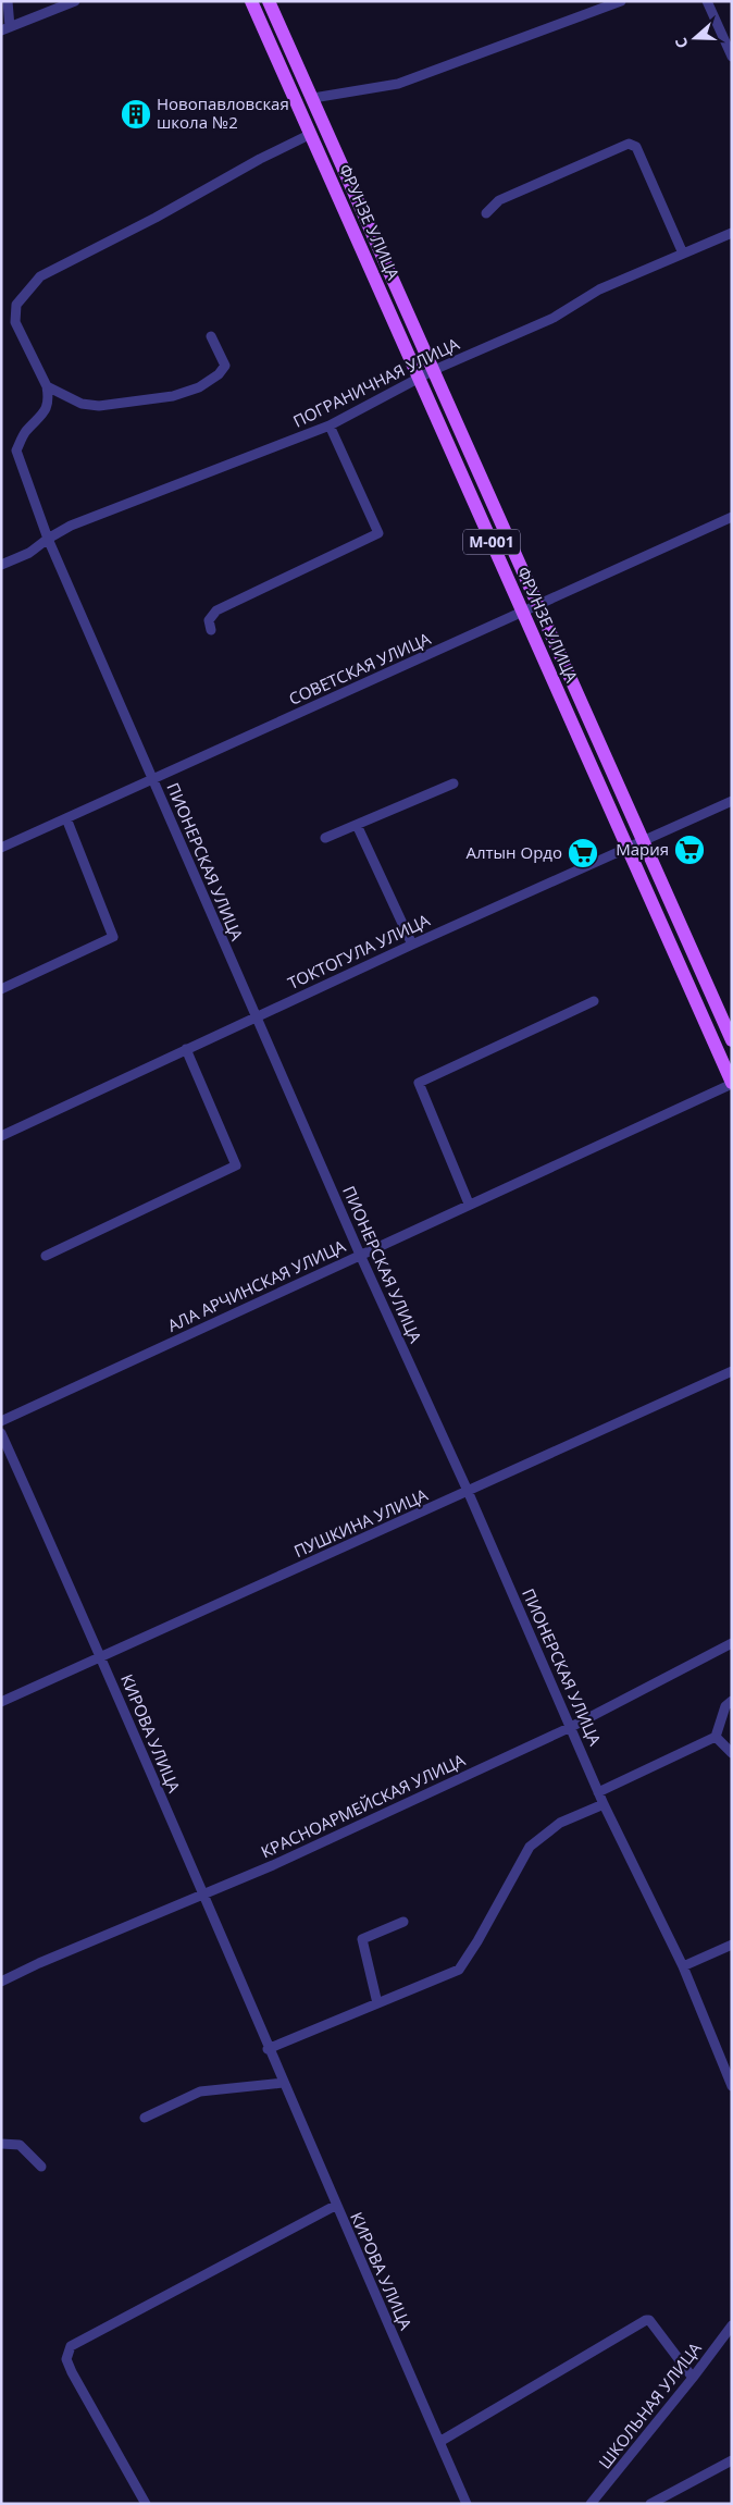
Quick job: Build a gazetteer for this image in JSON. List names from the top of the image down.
{
  "streets": {
    "main road": ["ФРУНЗЕ УЛИЦА", "M-001"],
    "street": [
      "ПОГРАНИЧНАЯ УЛИЦА",
      "СОВЕТСКАЯ УЛИЦА",
      "ПИОНЕРСКАЯ УЛИЦА",
      "ТОКТОГУЛА УЛИЦА",
      "АЛА АРЧИНСКАЯ УЛИЦА",
      "ПУШКИНА УЛИЦА",
      "КИРОВА УЛИЦА",
      "КРАСНОАРМЕЙСКАЯ УЛИЦА",
      "ШКОЛЬНАЯ УЛИЦА"
    ]
  },
  "crossings": [
    ["ФРУНЗЕ УЛИЦА", "ПОГРАНИЧНАЯ УЛИЦА"],
    ["ФРУНЗЕ УЛИЦА", "СОВЕТСКАЯ УЛИЦА"],
    ["ФРУНЗЕ УЛИЦА", "ТОКТОГУЛА УЛИЦА"],
    ["ФРУНЗЕ УЛИЦА", "АЛА АРЧИНСКАЯ УЛИЦА"],
    ["ПОГРАНИЧНАЯ УЛИЦА", "ПИОНЕРСКАЯ УЛИЦА"],
    ["СОВЕТСКАЯ УЛИЦА", "ПИОНЕРСКАЯ УЛИЦА"],
    ["ПИОНЕРСКАЯ УЛИЦА", "ТОКТОГУЛА УЛИЦА"],
    ["ПИОНЕРСКАЯ УЛИЦА", "АЛА АРЧИНСКАЯ УЛИЦА"],
    ["ПИОНЕРСКАЯ УЛИЦА", "ПУШКИНА УЛИЦА"],
    ["ПИОНЕРСКАЯ УЛИЦА", "КРАСНОАРМЕЙСКАЯ УЛИЦА"],
    ["ПУШКИНА УЛИЦА", "КИРОВА УЛИЦА"],
    ["КИРОВА УЛИЦА", "КРАСНОАРМЕЙСКАЯ УЛИЦА"]
  ],
  "places": {
    "building": ["Новопавловская школа №2"],
    "supermarket": ["Мария", "Алтын Ордо"]
  },
  "north": "left"
}
